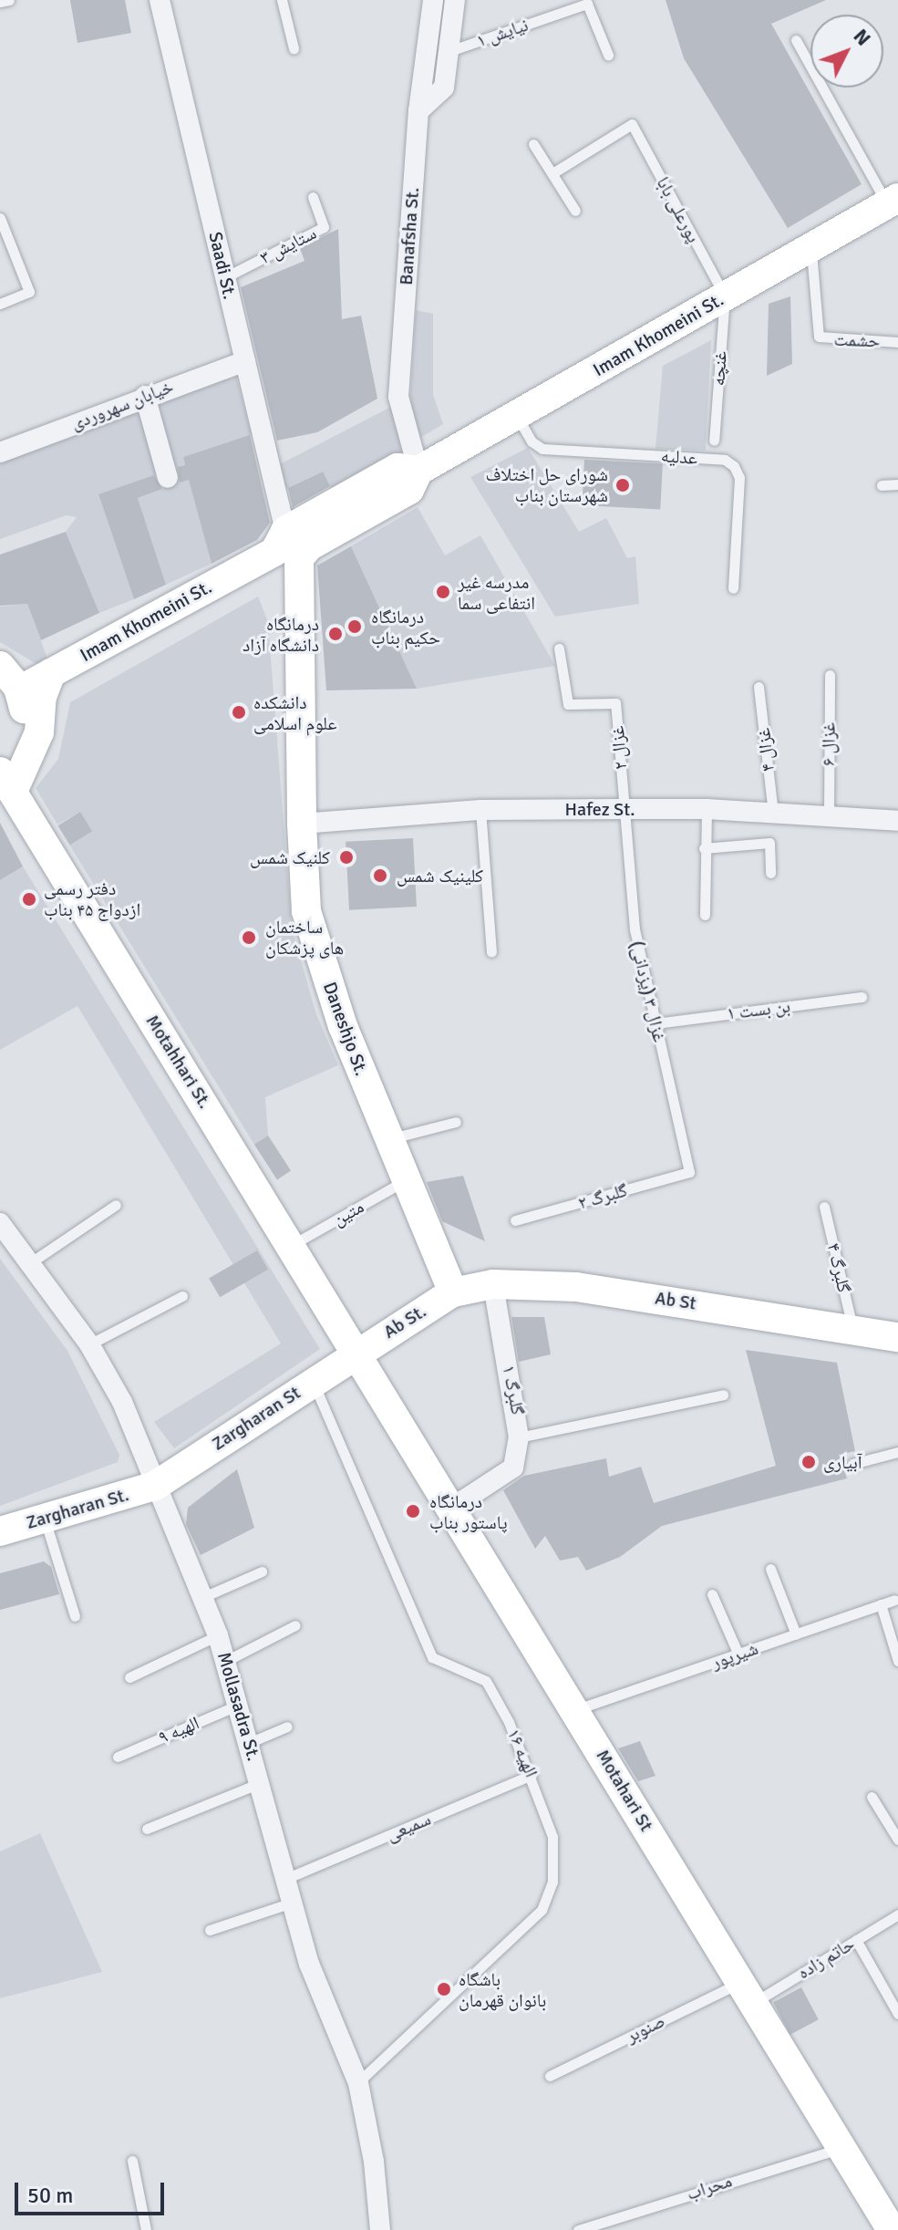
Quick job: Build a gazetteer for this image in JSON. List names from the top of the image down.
{
  "streets": {
    "main road": [
      "Imam Khomeini St.",
      "Daneshjo St.",
      "Motahhari St.",
      "Ab St",
      "Ab St.",
      "Zargharan St",
      "Zargharan St.",
      "Motahari St"
    ],
    "street": [
      "Banafsha St.",
      "Saadi St.",
      "خیابان سهروردی",
      "Hafez St.",
      "گلبرگ ۱",
      "Mollasadra St."
    ],
    "lane": [
      "نیایش ۱",
      "پورعلی بابا",
      "ستایش ۳",
      "حشمت",
      "غنچه",
      "عدلیه",
      "غزال ۶",
      "غزال ۲",
      "غزال ۴",
      "غزال ۳ (یزدانی)",
      "بن بست ۱",
      "گلبرگ ۲",
      "متین",
      "گلبرگ ۴",
      "شیرپور",
      "الهیه ۹",
      "الهیه ۱۶",
      "سمیعی",
      "حاتم زاده",
      "صنوبر",
      "محراب"
    ]
  },
  "crossings": [
    ["پورعلی بابا", "Imam Khomeini St."],
    ["پورعلی بابا", "غنچه"],
    ["Banafsha St.", "Imam Khomeini St."],
    ["ستایش ۳", "Saadi St."],
    ["Saadi St.", "Imam Khomeini St."],
    ["Saadi St.", "خیابان سهروردی"],
    ["Saadi St.", "Daneshjo St."],
    ["Imam Khomeini St.", "حشمت"],
    ["Imam Khomeini St.", "غنچه"],
    ["Imam Khomeini St.", "عدلیه"],
    ["Imam Khomeini St.", "Daneshjo St."],
    ["غزال ۶", "Hafez St."],
    ["غزال ۲", "Hafez St."],
    ["غزال ۲", "غزال ۳ (یزدانی)"],
    ["غزال ۴", "Hafez St."],
    ["Hafez St.", "غزال ۳ (یزدانی)"],
    ["Hafez St.", "Daneshjo St."],
    ["غزال ۳ (یزدانی)", "بن بست ۱"],
    ["غزال ۳ (یزدانی)", "گلبرگ ۲"],
    ["Daneshjo St.", "متین"],
    ["Daneshjo St.", "Ab St"],
    ["Daneshjo St.", "Ab St."],
    ["Motahhari St.", "متین"],
    ["Motahhari St.", "Ab St."],
    ["Motahhari St.", "Zargharan St"],
    ["Motahhari St.", "Motahari St"],
    ["گلبرگ ۴", "Ab St"],
    ["Ab St", "Ab St."],
    ["Ab St", "گلبرگ ۱"],
    ["Ab St.", "Zargharan St"],
    ["Ab St.", "Motahari St"],
    ["گلبرگ ۱", "Motahari St"],
    ["Zargharan St", "Zargharan St."],
    ["Zargharan St", "Mollasadra St."],
    ["Zargharan St", "الهیه ۱۶"],
    ["Zargharan St", "Motahari St"],
    ["Zargharan St.", "Mollasadra St."],
    ["شیرپور", "Motahari St"],
    ["Mollasadra St.", "الهیه ۹"],
    ["Mollasadra St.", "الهیه ۱۶"],
    ["Mollasadra St.", "سمیعی"],
    ["الهیه ۱۶", "سمیعی"],
    ["Motahari St", "حاتم زاده"],
    ["Motahari St", "صنوبر"],
    ["Motahari St", "محراب"],
    ["حاتم زاده", "صنوبر"]
  ],
  "places": [
    "شورای حل اختلاف شهرستان بناب",
    "مدرسه غیر انتفاعی سما",
    "درمانگاه حکیم بناب",
    "درمانگاه دانشگاه آزاد",
    "دانشکده علوم اسلامی",
    "کلنیک شمس",
    "کلینیک شمس",
    "دفتر رسمی ازدواج ۴۵ بناب",
    "ساختمان های پزشکان",
    "آبیاری",
    "درمانگاه پاستور بناب",
    "باشگاه بانوان قهرمان"
  ],
  "scale_bar": "50 m",
  "north": "top right"
}
